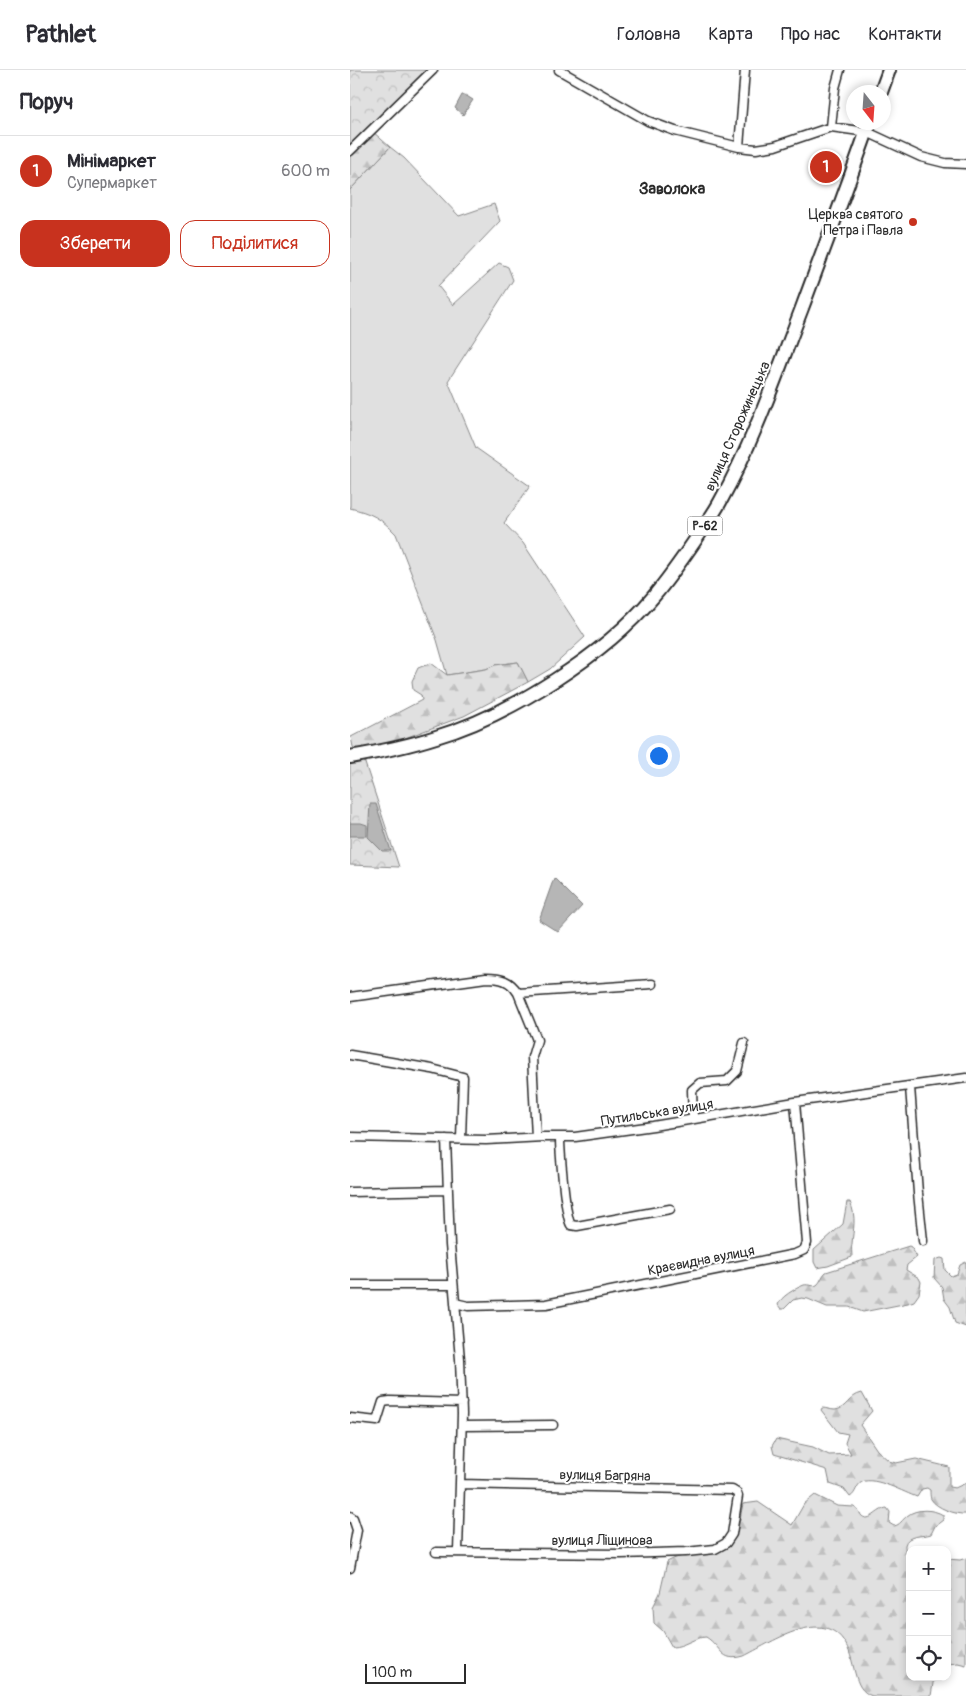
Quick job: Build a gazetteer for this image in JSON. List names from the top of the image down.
{
  "streets": {
    "main road": ["вулиця Сторожинецька", "Р-62"],
    "street": [
      "Путильська вулиця",
      "Краєвидна вулиця",
      "вулиця Багряна",
      "вулиця Ліщинова"
    ]
  },
  "crossings": [
    ["Путильська вулиця", "Краєвидна вулиця"],
    ["вулиця Багряна", "вулиця Ліщинова"]
  ],
  "districts": ["Заволока"],
  "places": ["Церква святого Петра і Павла"],
  "scale_bar": "100 m",
  "north": "bottom",
  "page": {
    "header": "Pathlet",
    "nav": [
      "Головна",
      "Карта",
      "Про нас",
      "Контакти"
    ],
    "heading": "Поруч",
    "list": [
      {
        "mark": "1",
        "name": "Мінімаркет",
        "note": "Супермаркет",
        "value": "600 m"
      }
    ],
    "pins": "1",
    "buttons": ["Зберегти", "Поділитися"],
    "map_buttons": ["+", "−"],
    "scale": "100 m"
  }
}
